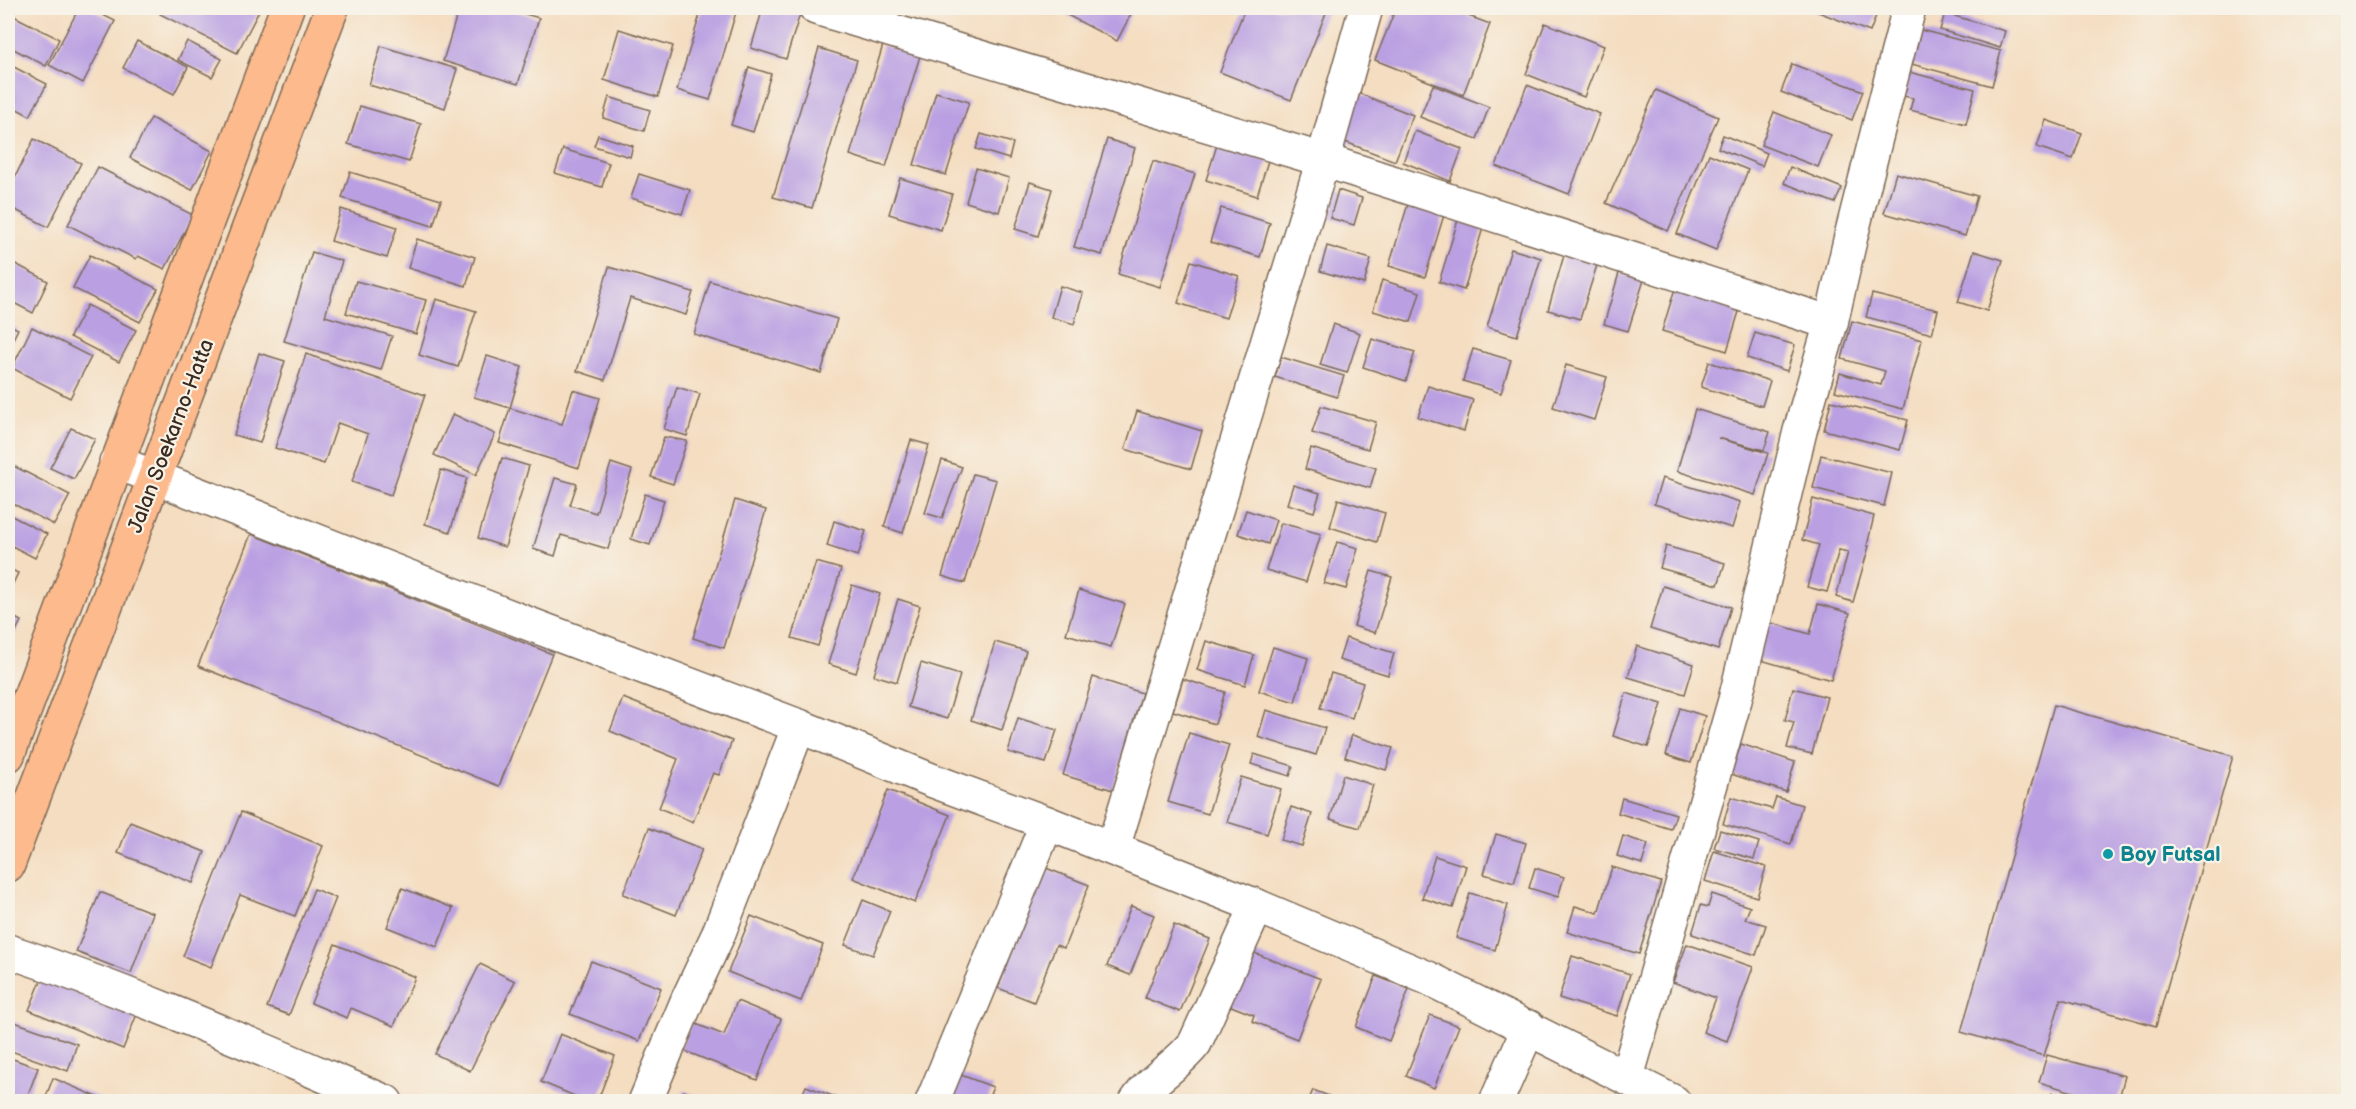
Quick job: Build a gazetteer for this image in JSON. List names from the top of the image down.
{
  "streets": {
    "highway": ["Jalan Soekarno-Hatta"]
  },
  "places": ["Boy Futsal"]
}
